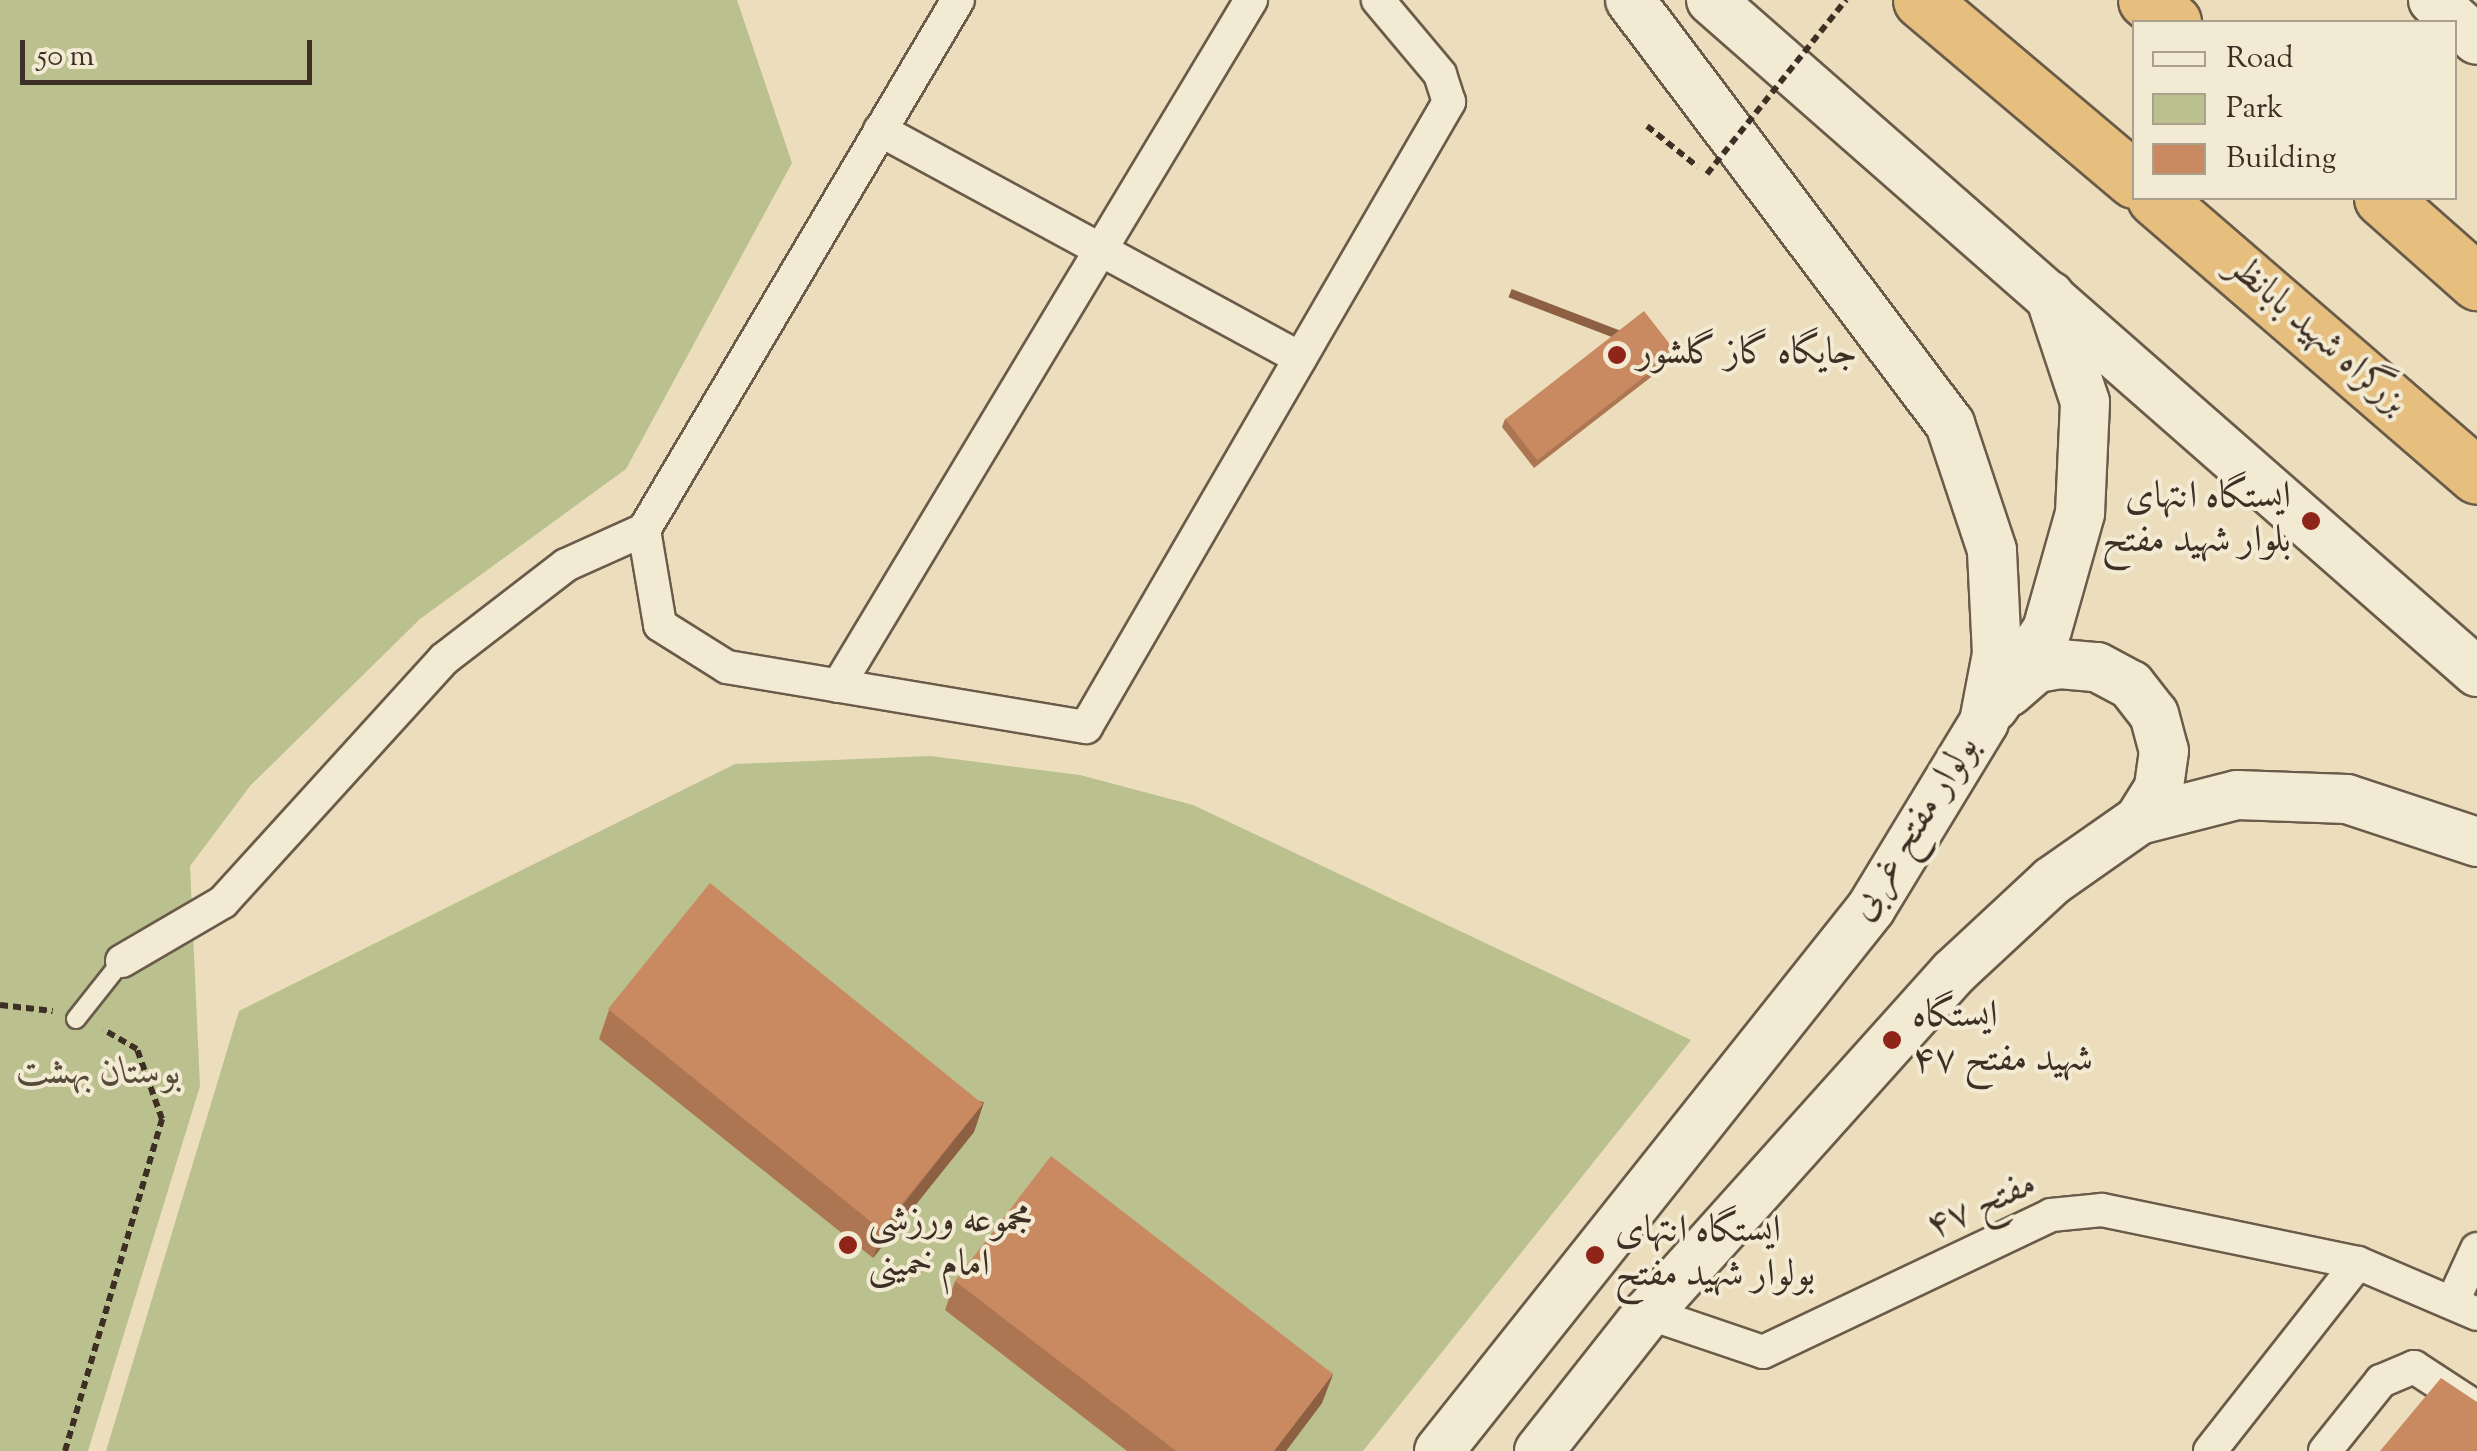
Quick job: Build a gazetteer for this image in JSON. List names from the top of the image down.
{
  "streets": {
    "highway": ["بزرگراه شهید بابانظر"],
    "main road": ["بولوار مفتح غربی"],
    "street": ["مفتح ۴۷"]
  },
  "parks": ["بوستان بهشت"],
  "places": [
    "جایگاه گاز گلشور",
    "ایستگاه انتهای بلوار شهید مفتح",
    "ایستگاه شهید مفتح ۴۷",
    "مجموعه ورزشی امام خمینی",
    "ایستگاه انتهای بولوار شهید مفتح"
  ],
  "legend": ["Road", "Park", "Building"],
  "scale_bar": "50 m"
}
